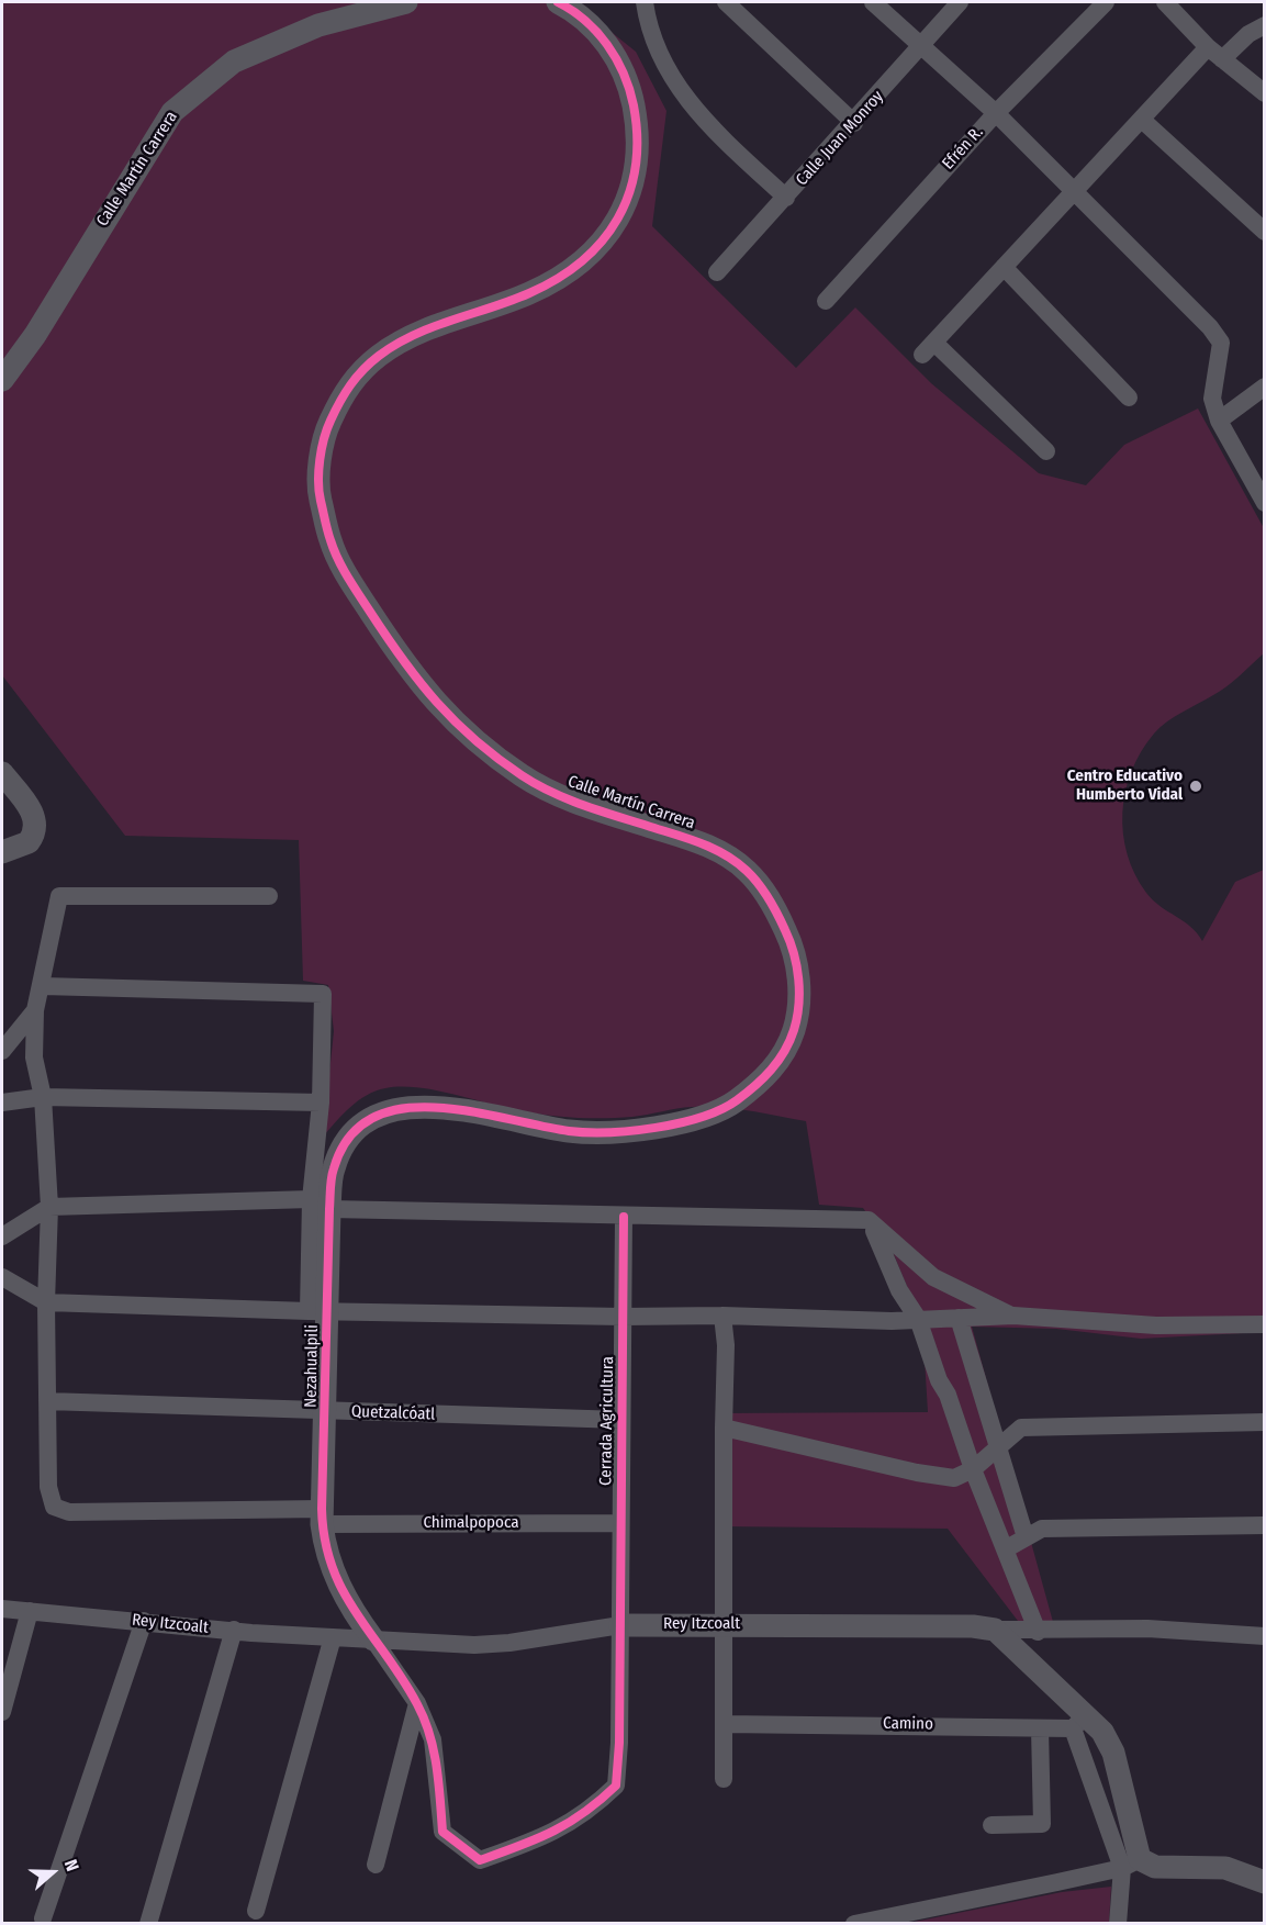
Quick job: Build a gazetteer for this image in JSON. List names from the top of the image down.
{
  "streets": {
    "street": [
      "Calle Juan Monroy",
      "Efrén R.",
      "Calle Martín Carrera",
      "Nezahualpili",
      "Quetzalcóatl",
      "Cerrada Agricultura",
      "Chimalpopoca",
      "Rey Itzcoalt",
      "Camino"
    ]
  },
  "crossings": [
    ["Calle Martín Carrera", "Nezahualpili"],
    ["Nezahualpili", "Quetzalcóatl"],
    ["Nezahualpili", "Chimalpopoca"],
    ["Nezahualpili", "Rey Itzcoalt"],
    ["Quetzalcóatl", "Cerrada Agricultura"],
    ["Quetzalcóatl", "Chimalpopoca"],
    ["Cerrada Agricultura", "Chimalpopoca"],
    ["Cerrada Agricultura", "Rey Itzcoalt"]
  ],
  "places": ["Centro Educativo Humberto Vidal"],
  "north": "right"
}
